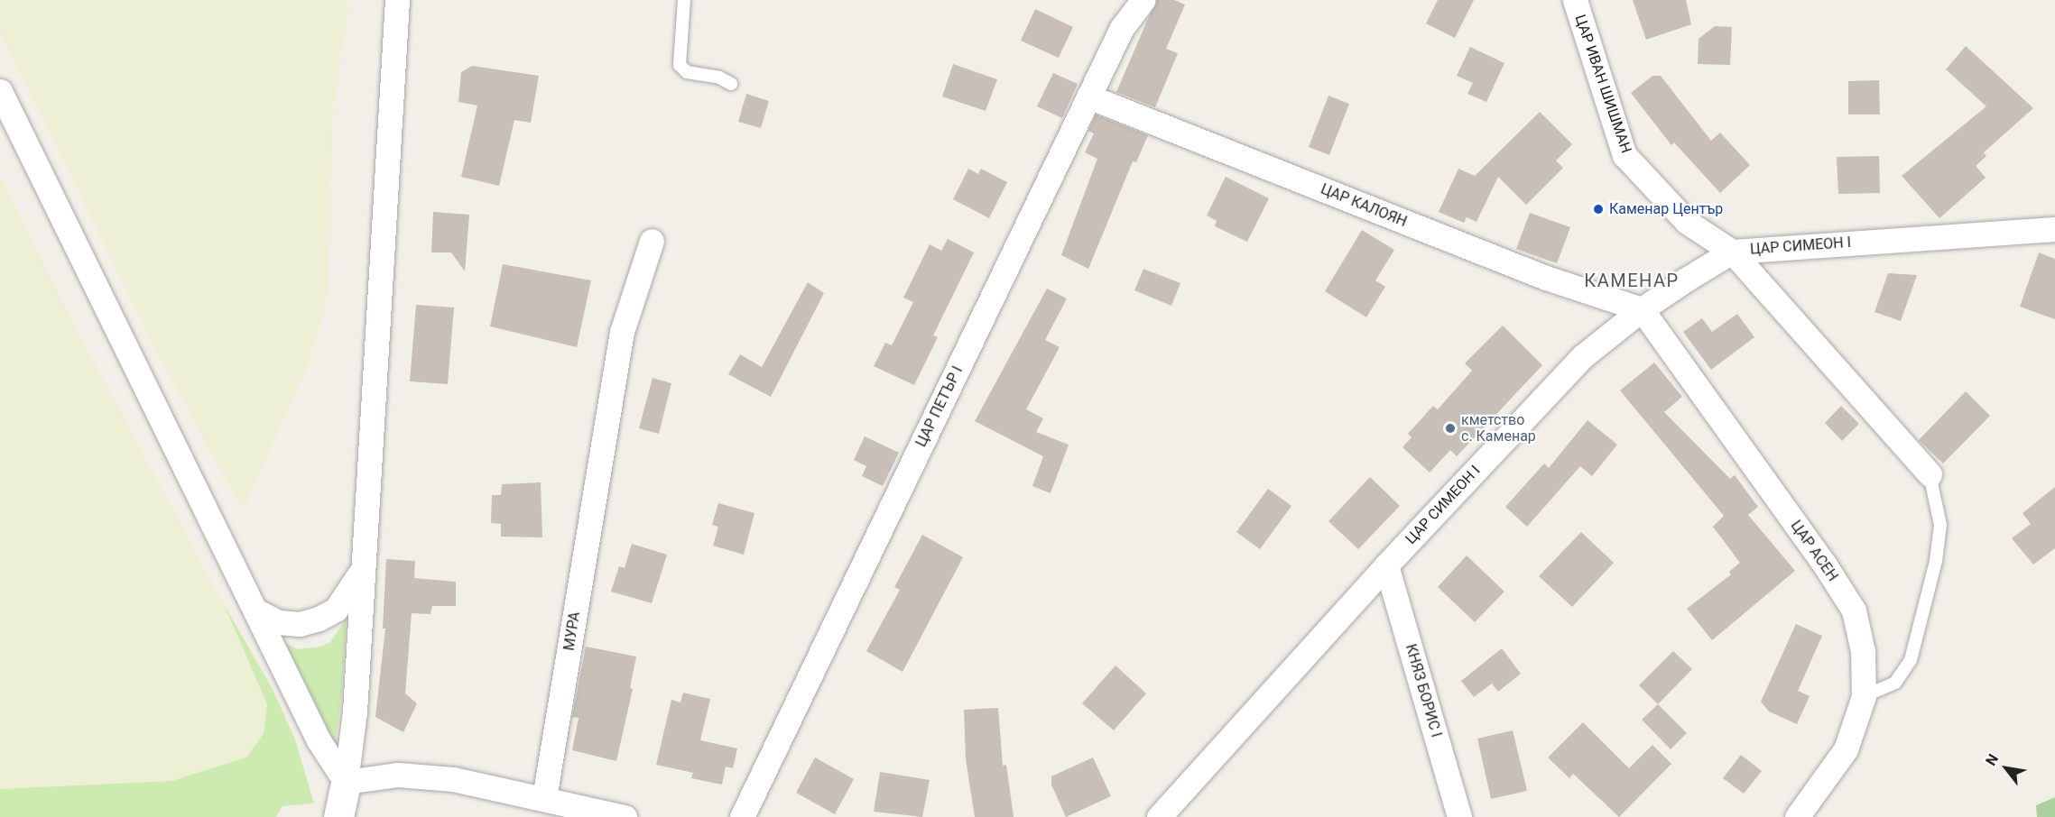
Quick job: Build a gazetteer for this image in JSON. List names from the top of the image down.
{
  "streets": {
    "street": [
      "ЦАР ИВАН ШИШМАН",
      "ЦАР КАЛОЯН",
      "ЦАР СИМЕОН I",
      "ЦАР ПЕТЪР I",
      "ЦАР АСЕН",
      "МУРА",
      "КНЯЗ БОРИС I"
    ]
  },
  "crossings": [
    ["ЦАР ИВАН ШИШМАН", "ЦАР СИМЕОН I"],
    ["ЦАР КАЛОЯН", "ЦАР СИМЕОН I"],
    ["ЦАР КАЛОЯН", "ЦАР ПЕТЪР I"],
    ["ЦАР КАЛОЯН", "ЦАР АСЕН"],
    ["ЦАР СИМЕОН I", "ЦАР АСЕН"],
    ["ЦАР СИМЕОН I", "КНЯЗ БОРИС I"]
  ],
  "districts": ["КАМЕНАР"],
  "places": ["Каменар Център", "кметство с. Каменар"],
  "north": "top left"
}
